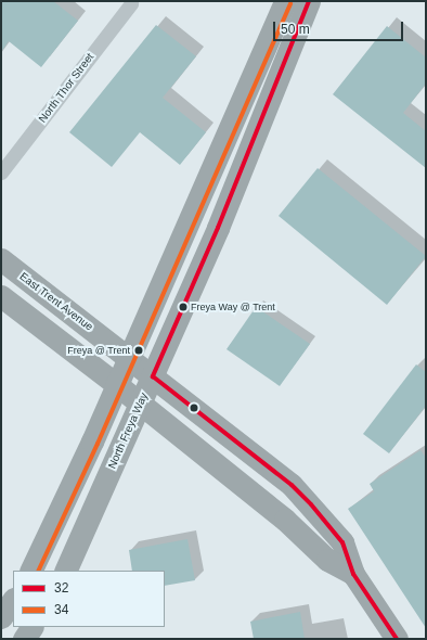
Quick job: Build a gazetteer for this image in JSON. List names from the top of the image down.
{
  "streets": {
    "main road": ["East Trent Avenue", "North Freya Way"],
    "street": ["North Thor Street"]
  },
  "crossings": [
    ["East Trent Avenue", "North Freya Way"]
  ],
  "places": ["Freya Way @ Trent", "Freya @ Trent"],
  "lines": ["transit line 32", "transit line 34"],
  "legend": ["32", "34"],
  "scale_bar": "50 m"
}
